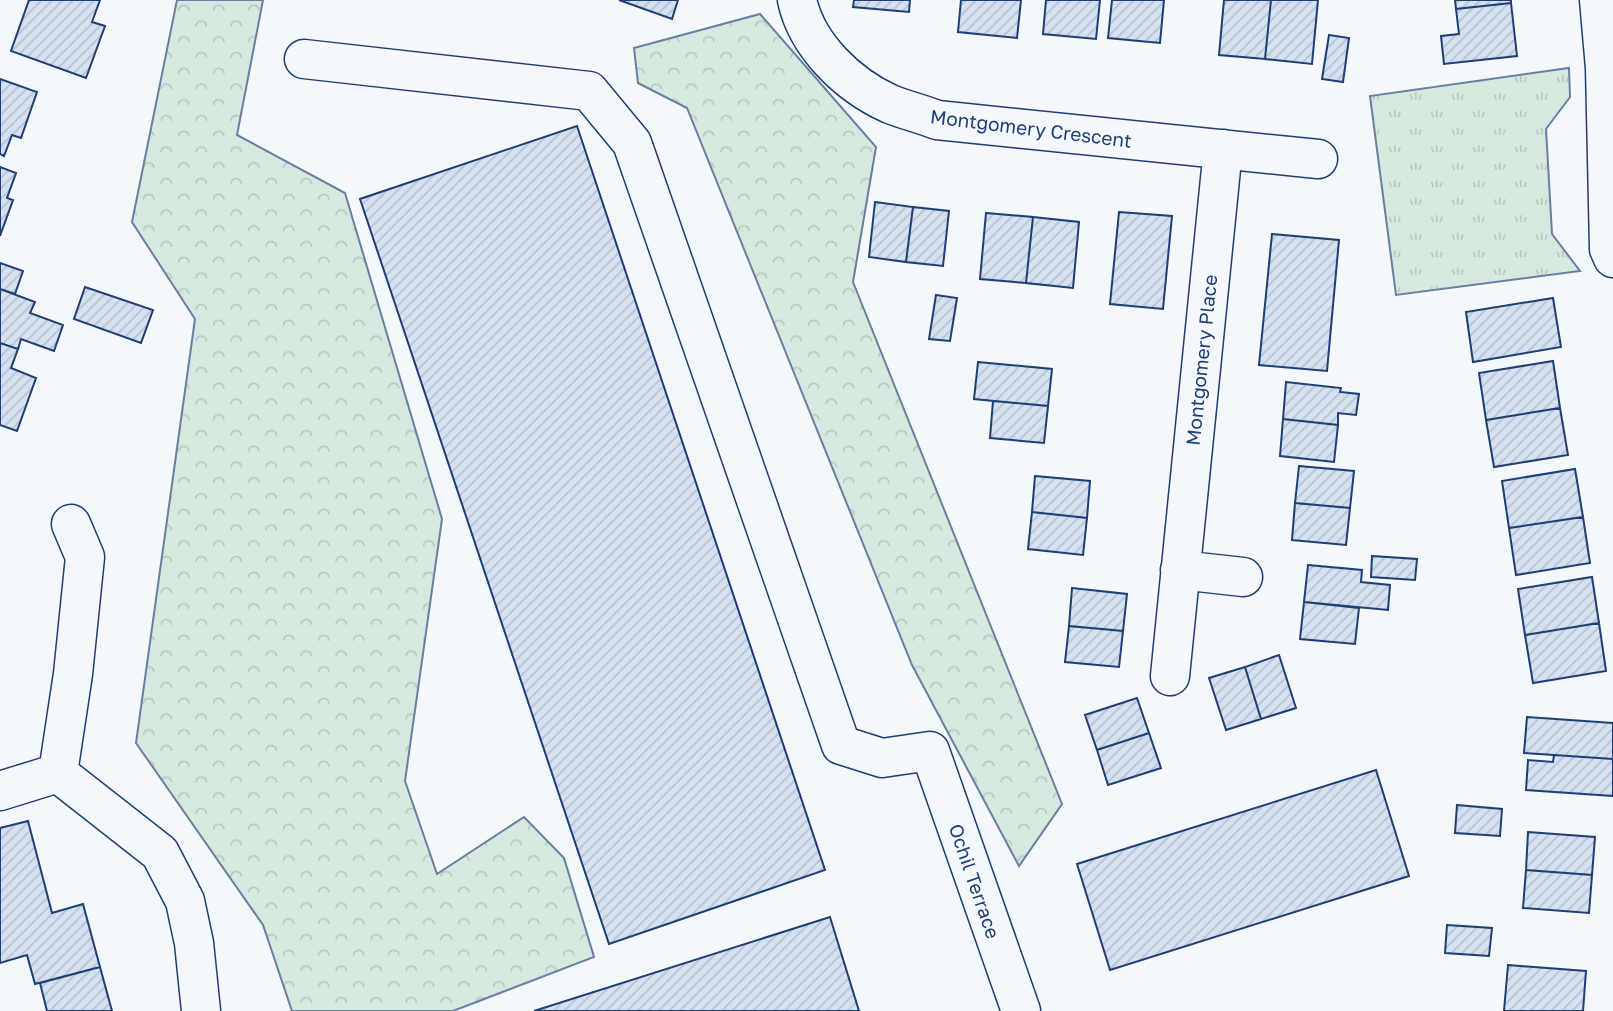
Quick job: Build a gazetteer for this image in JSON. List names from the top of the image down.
{
  "streets": {
    "street": ["Montgomery Crescent", "Montgomery Place", "Ochil Terrace"]
  },
  "crossings": [
    ["Montgomery Crescent", "Montgomery Place"]
  ]
}
